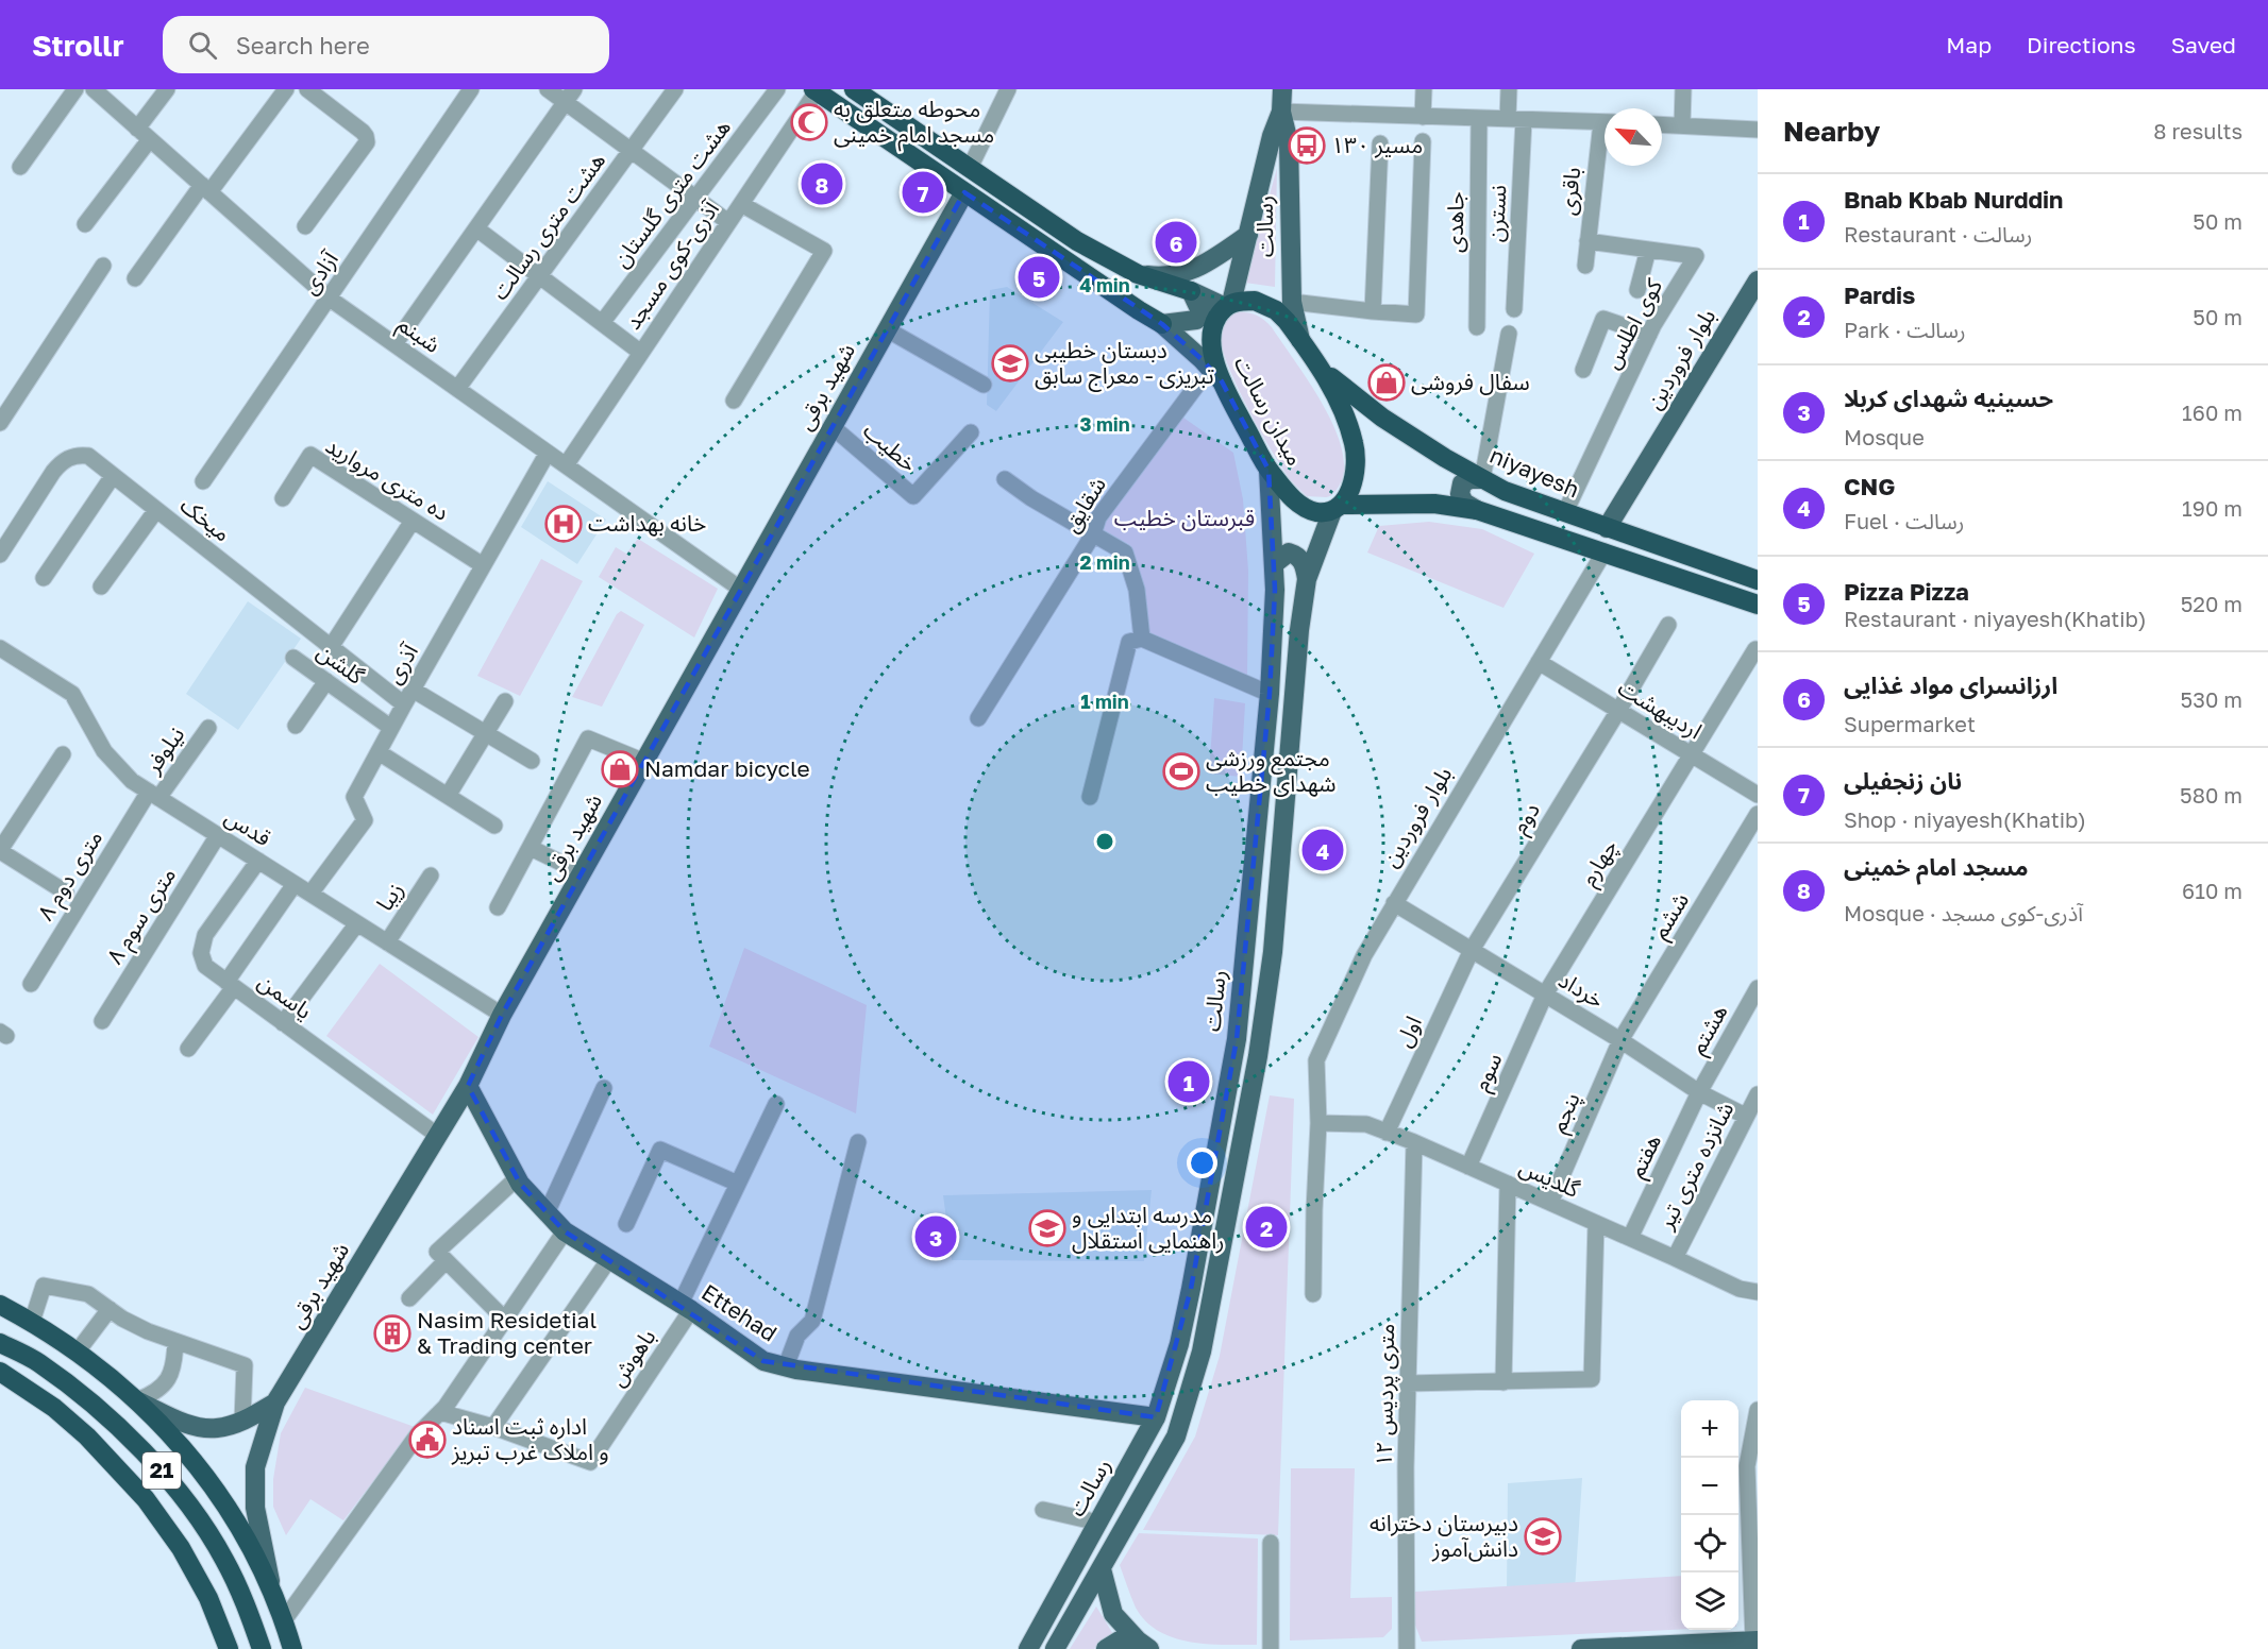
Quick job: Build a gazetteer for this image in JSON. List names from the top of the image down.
{
  "streets": {
    "highway": ["میدان رسالت", "niyayesh", "21"],
    "main road": [
      "رسالت",
      "بلوار فروردین",
      "شهید برقی",
      "Ettehad"
    ],
    "street": [
      "باقری",
      "هشت متری گلستان",
      "نسترن",
      "جاهدی",
      "هشت متری رسالت",
      "آذری-کوی مسجد",
      "آزادی",
      "کوی اطلس",
      "شبنم",
      "خطیب",
      "ده متری مروارید",
      "شقایق",
      "میخک",
      "گلشن",
      "آذری",
      "اردیبهشت",
      "نیلوفر",
      "دوم",
      "قدس",
      "چهارم",
      "۸ متری دوم",
      "زیبا",
      "۸ متری سوم",
      "ششم",
      "خرداد",
      "یاسمن",
      "هشتم",
      "اول",
      "سوم",
      "پنجم",
      "هفتم",
      "شانزده متری تیر",
      "گلدیس",
      "باهوش",
      "۱۲ متری پردیس"
    ]
  },
  "crossings": [
    ["باقری", "کوی اطلس"],
    ["هشت متری رسالت", "شبنم"],
    ["رسالت", "میدان رسالت"],
    ["رسالت", "Ettehad"],
    ["آذری-کوی مسجد", "شبنم"],
    ["آزادی", "شبنم"],
    ["کوی اطلس", "niyayesh"],
    ["شبنم", "شهید برقی"],
    ["شبنم", "آذری"],
    ["بلوار فروردین", "niyayesh"],
    ["بلوار فروردین", "اردیبهشت"],
    ["بلوار فروردین", "خرداد"],
    ["بلوار فروردین", "گلدیس"],
    ["شهید برقی", "خطیب"],
    ["شهید برقی", "قدس"],
    ["شهید برقی", "یاسمن"],
    ["شهید برقی", "Ettehad"],
    ["ده متری مروارید", "آذری"],
    ["میخک", "آذری"],
    ["گلشن", "آذری"],
    ["آذری", "قدس"],
    ["اردیبهشت", "دوم"],
    ["اردیبهشت", "چهارم"],
    ["نیلوفر", "قدس"],
    ["نیلوفر", "۸ متری دوم"],
    ["دوم", "خرداد"],
    ["دوم", "اول"],
    ["قدس", "۸ متری دوم"],
    ["قدس", "زیبا"],
    ["قدس", "۸ متری سوم"],
    ["قدس", "یاسمن"],
    ["چهارم", "خرداد"],
    ["چهارم", "سوم"],
    ["ششم", "خرداد"],
    ["ششم", "پنجم"],
    ["خرداد", "هشتم"],
    ["خرداد", "اول"],
    ["خرداد", "سوم"],
    ["خرداد", "پنجم"],
    ["خرداد", "هفتم"],
    ["خرداد", "شانزده متری تیر"],
    ["هشتم", "هفتم"],
    ["اول", "گلدیس"],
    ["سوم", "گلدیس"],
    ["پنجم", "گلدیس"],
    ["هفتم", "گلدیس"],
    ["شانزده متری تیر", "گلدیس"],
    ["گلدیس", "۱۲ متری پردیس"],
    ["Ettehad", "باهوش"]
  ],
  "parks": ["قبرستان خطیب"],
  "places": {
    "mosque": ["محوطه متعلق به مسجد امام خمینی"],
    "bus stop": ["مسیر ۱۳۰"],
    "school or university": ["دبستان خطیبی تبریزی - معراج سابق", "مدرسه ابتدایی و راهنمایی استقلال", "دبیرستان دخترانه دانش‌آموز"],
    "shop": ["سفال فروشی", "Namdar bicycle"],
    "hospital": ["خانه بهداشت"],
    "sports": ["مجتمع ورزشی شهدای خطیب"],
    "building": ["Nasim Residetial & Trading center"],
    "public building": ["اداره ثبت اسناد و املاک غرب تبریز"]
  },
  "north": "top left",
  "page": {
    "header": "Strollr",
    "search": "Search here",
    "nav": ["Map", "Directions", "Saved"],
    "heading": ["Nearby", "8 results"],
    "pins": [
      "8",
      "7",
      "6",
      "5",
      "4",
      "1",
      "2",
      "3"
    ],
    "list": [
      {
        "mark": "1",
        "name": "Bnab Kbab Nurddin",
        "note": "Restaurant · رسالت",
        "value": "50 m"
      },
      {
        "mark": "2",
        "name": "Pardis",
        "note": "Park · رسالت",
        "value": "50 m"
      },
      {
        "mark": "3",
        "name": "حسینیه شهدای کربلا",
        "note": "Mosque",
        "value": "160 m"
      },
      {
        "mark": "4",
        "name": "CNG",
        "note": "Fuel · رسالت",
        "value": "190 m"
      },
      {
        "mark": "5",
        "name": "Pizza Pizza",
        "note": "Restaurant · niyayesh(Khatib)",
        "value": "520 m"
      },
      {
        "mark": "6",
        "name": "ارزانسرای مواد غذایی",
        "note": "Supermarket",
        "value": "530 m"
      },
      {
        "mark": "7",
        "name": "نان زنجفیلی",
        "note": "Shop · niyayesh(Khatib)",
        "value": "580 m"
      },
      {
        "mark": "8",
        "name": "مسجد امام خمینی",
        "note": "Mosque · آذری-کوی مسجد",
        "value": "610 m"
      }
    ],
    "map_buttons": ["+", "−"]
  },
  "rings": [
    "4 min",
    "3 min",
    "2 min",
    "1 min"
  ]
}
